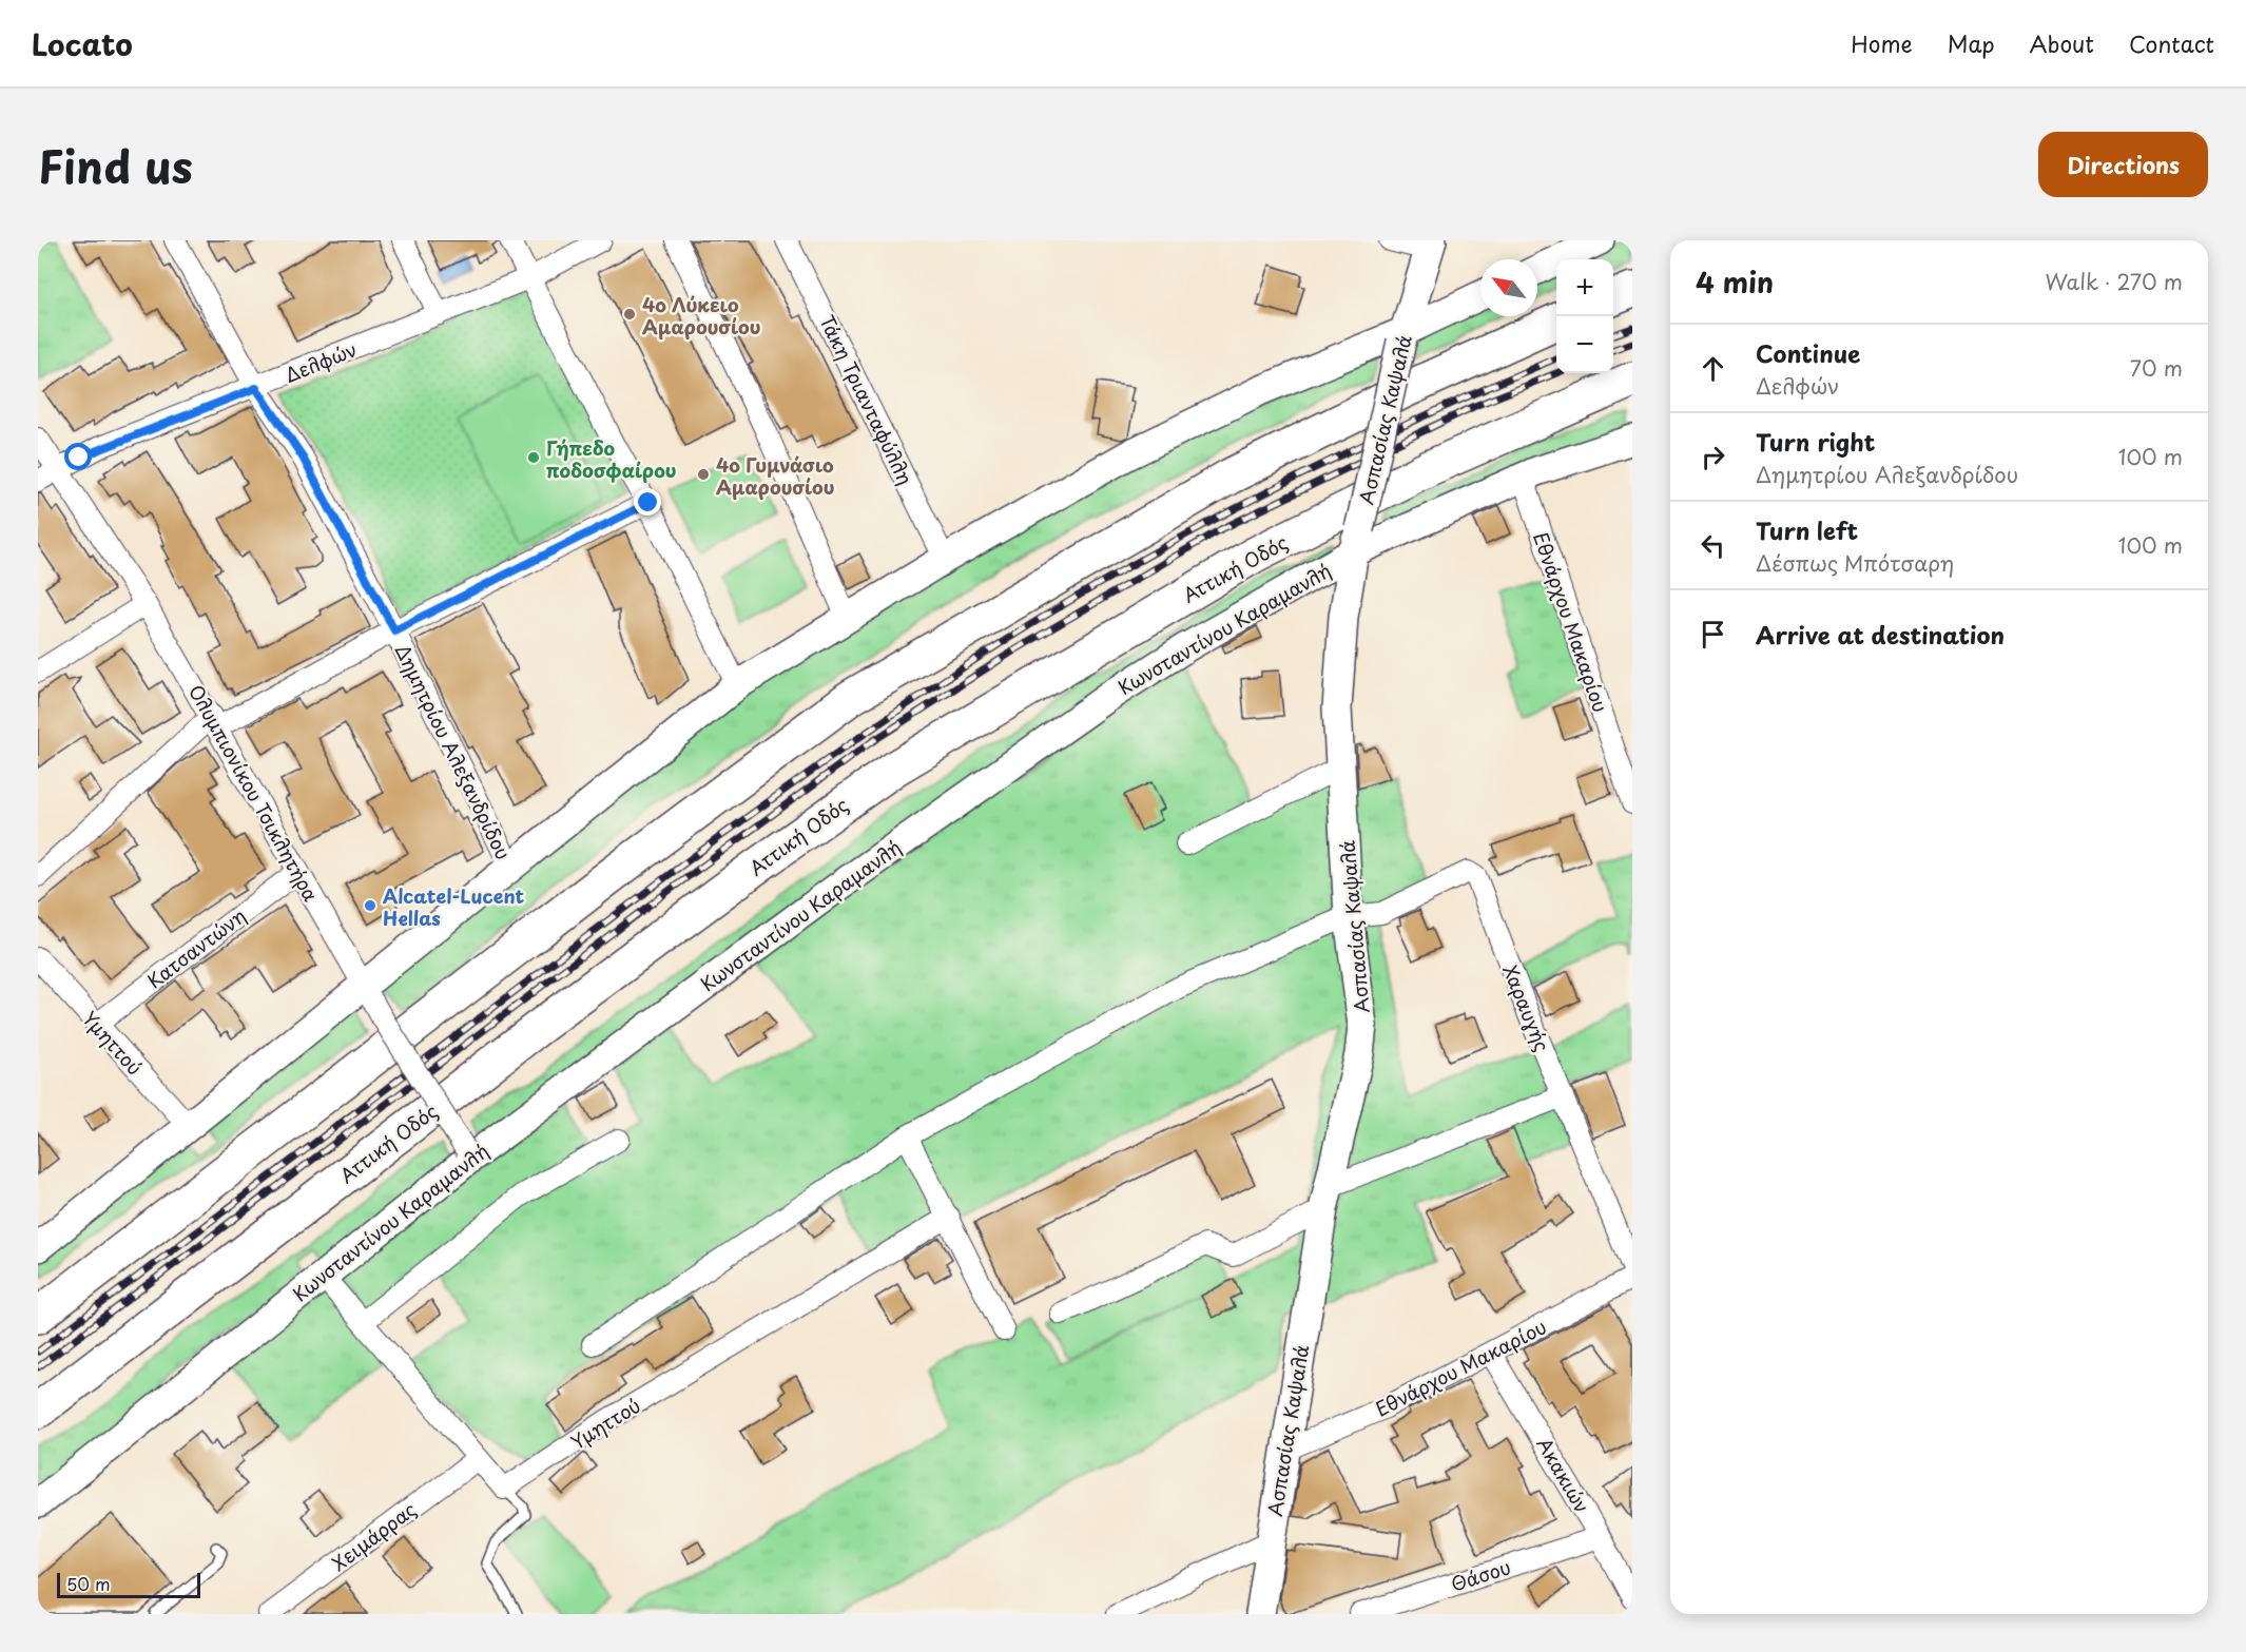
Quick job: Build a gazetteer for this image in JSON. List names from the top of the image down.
{
  "streets": {
    "highway": ["Αττική Οδός"],
    "street": [
      "Δελφών",
      "Τάκη Τριανταφύλλη",
      "Ασπασίας Καψαλά",
      "Εθνάρχου Μακαρίου",
      "Κωνσταντίνου Καραμανλή",
      "Δημητρίου Αλεξανδρίδου",
      "Ολυμπιονίκου Τσικλητήρα",
      "Κατσαντώνη",
      "Χαραυγής",
      "Υμηττού",
      "Ακακιών",
      "Χειμάρρας",
      "Θάσου"
    ]
  },
  "crossings": [
    ["Δελφών", "Δημητρίου Αλεξανδρίδου"],
    ["Δελφών", "Ολυμπιονίκου Τσικλητήρα"],
    ["Ασπασίας Καψαλά", "Εθνάρχου Μακαρίου"],
    ["Ασπασίας Καψαλά", "Κωνσταντίνου Καραμανλή"],
    ["Ασπασίας Καψαλά", "Χαραυγής"],
    ["Εθνάρχου Μακαρίου", "Κωνσταντίνου Καραμανλή"],
    ["Εθνάρχου Μακαρίου", "Ακακιών"],
    ["Κωνσταντίνου Καραμανλή", "Ολυμπιονίκου Τσικλητήρα"],
    ["Ολυμπιονίκου Τσικλητήρα", "Κατσαντώνη"],
    ["Κατσαντώνη", "Υμηττού"],
    ["Ακακιών", "Θάσου"]
  ],
  "places": [
    "4ο Λύκειο Αμαρουσίου",
    "Γήπεδο ποδοσφαίρου",
    "4ο Γυμνάσιο Αμαρουσίου",
    "Alcatel-Lucent Hellas"
  ],
  "scale_bar": "50 m",
  "north": "top left",
  "page": {
    "header": "Locato",
    "nav": [
      "Home",
      "Map",
      "About",
      "Contact"
    ],
    "title": "Find us",
    "buttons": "Directions",
    "heading": ["4 min", "Walk · 270 m"],
    "map_buttons": ["+", "−"],
    "list": [
      ["Continue", "Δελφών", "70 m"],
      ["Turn right", "Δημητρίου Αλεξανδρίδου", "100 m"],
      ["Turn left", "Δέσπως Μπότσαρη", "100 m"],
      "Arrive at destination"
    ],
    "scale": "50 m"
  }
}
